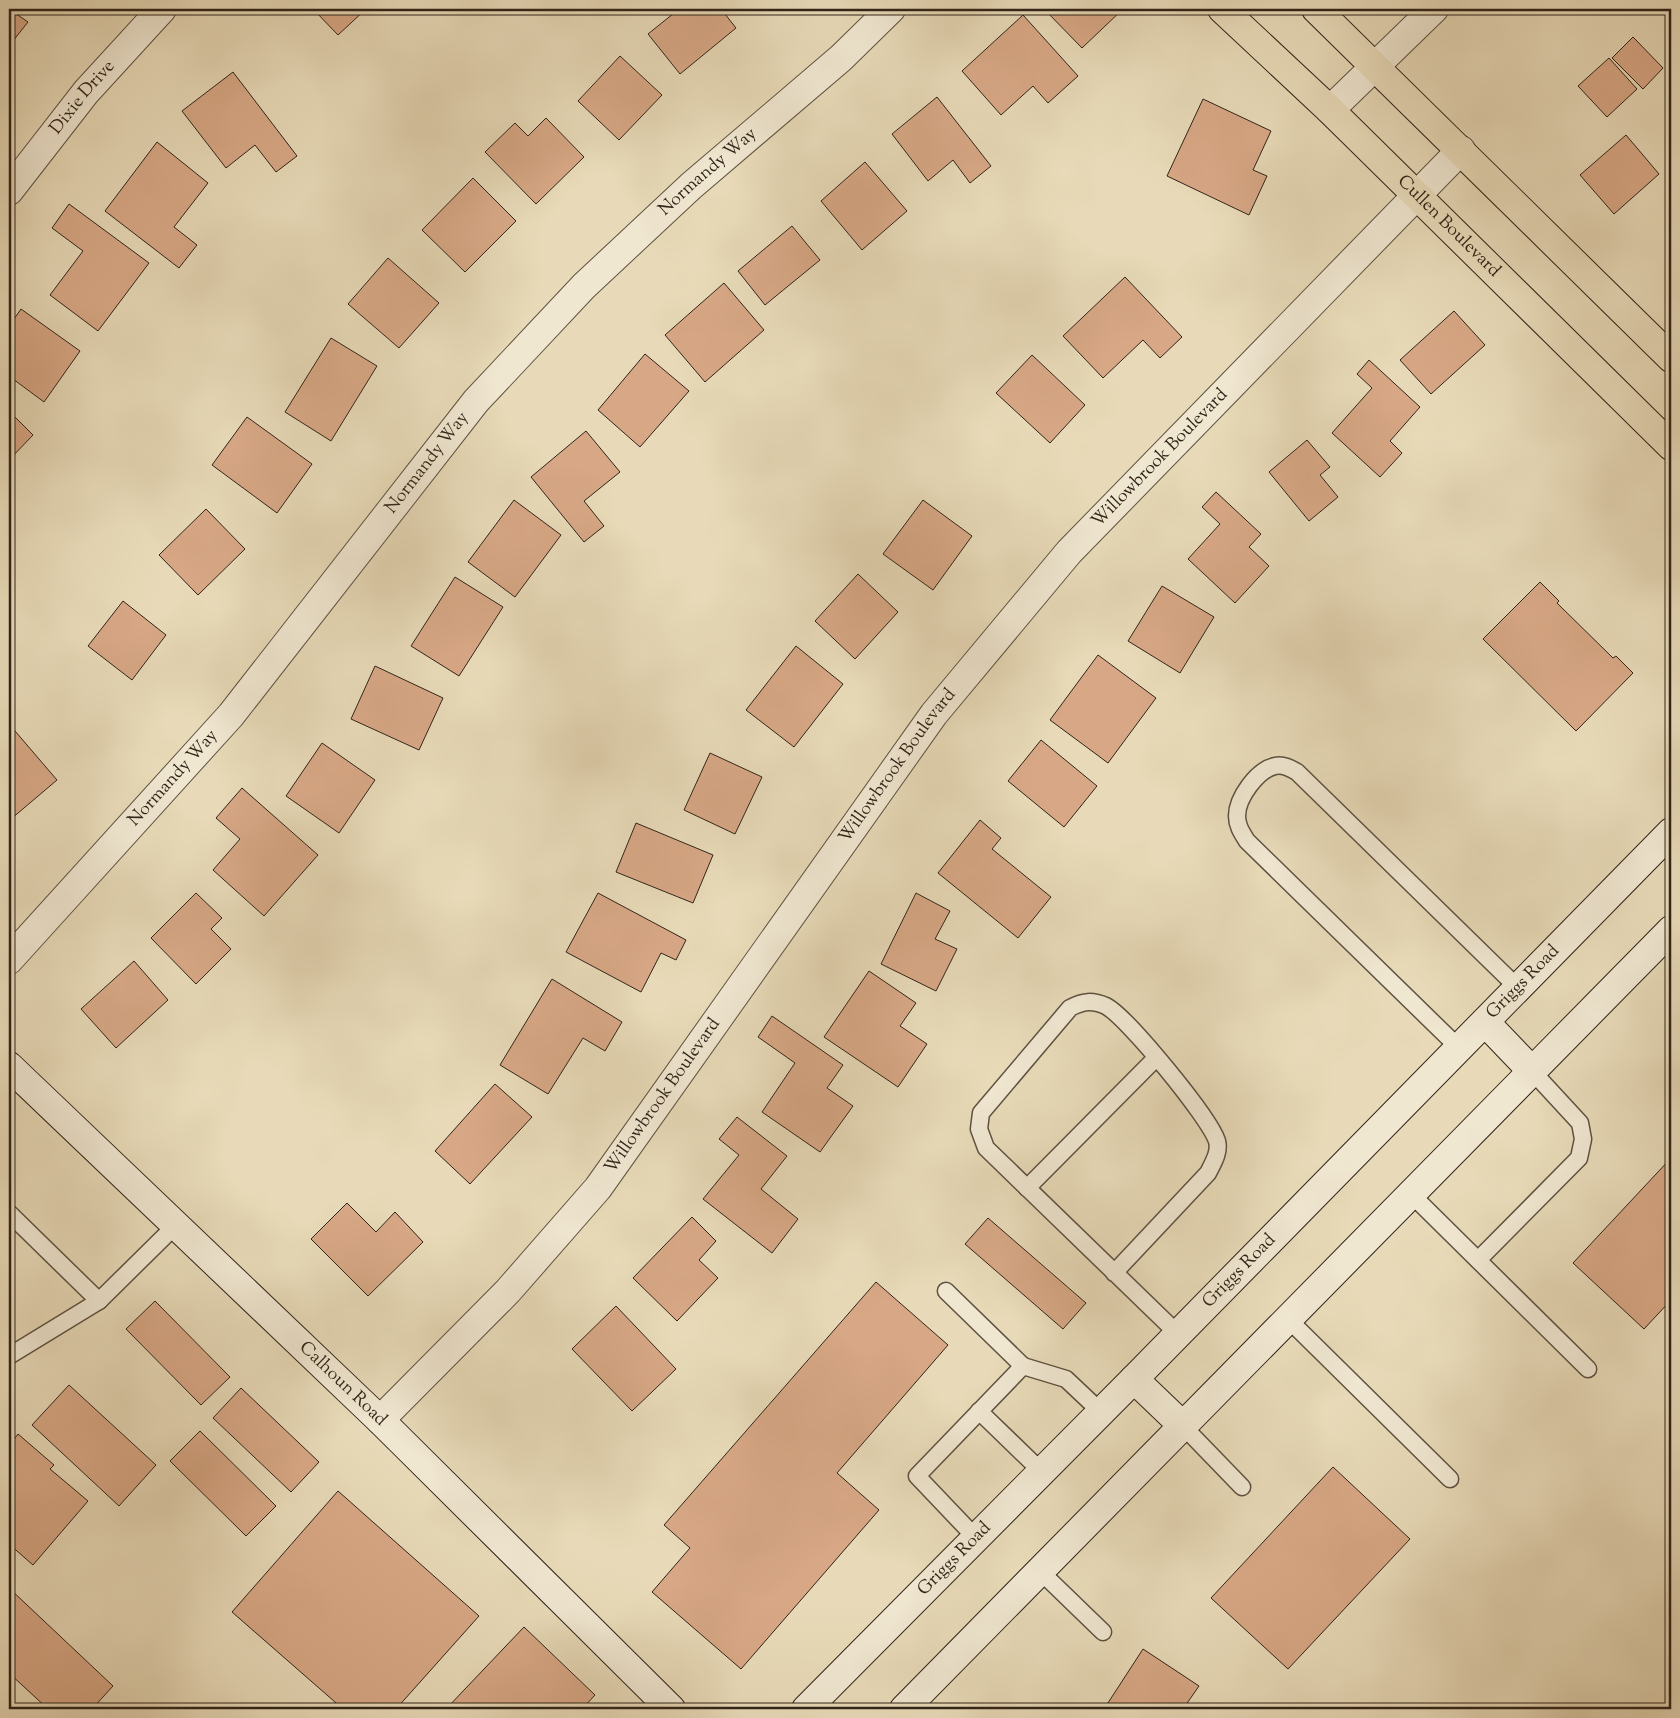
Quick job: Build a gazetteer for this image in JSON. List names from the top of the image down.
{
  "streets": {
    "main road": ["Cullen Boulevard"],
    "street": [
      "Dixie Drive",
      "Normandy Way",
      "Willowbrook Boulevard",
      "Griggs Road",
      "Calhoun Road"
    ]
  },
  "crossings": [
    ["Cullen Boulevard", "Willowbrook Boulevard"],
    ["Willowbrook Boulevard", "Calhoun Road"]
  ]
}
